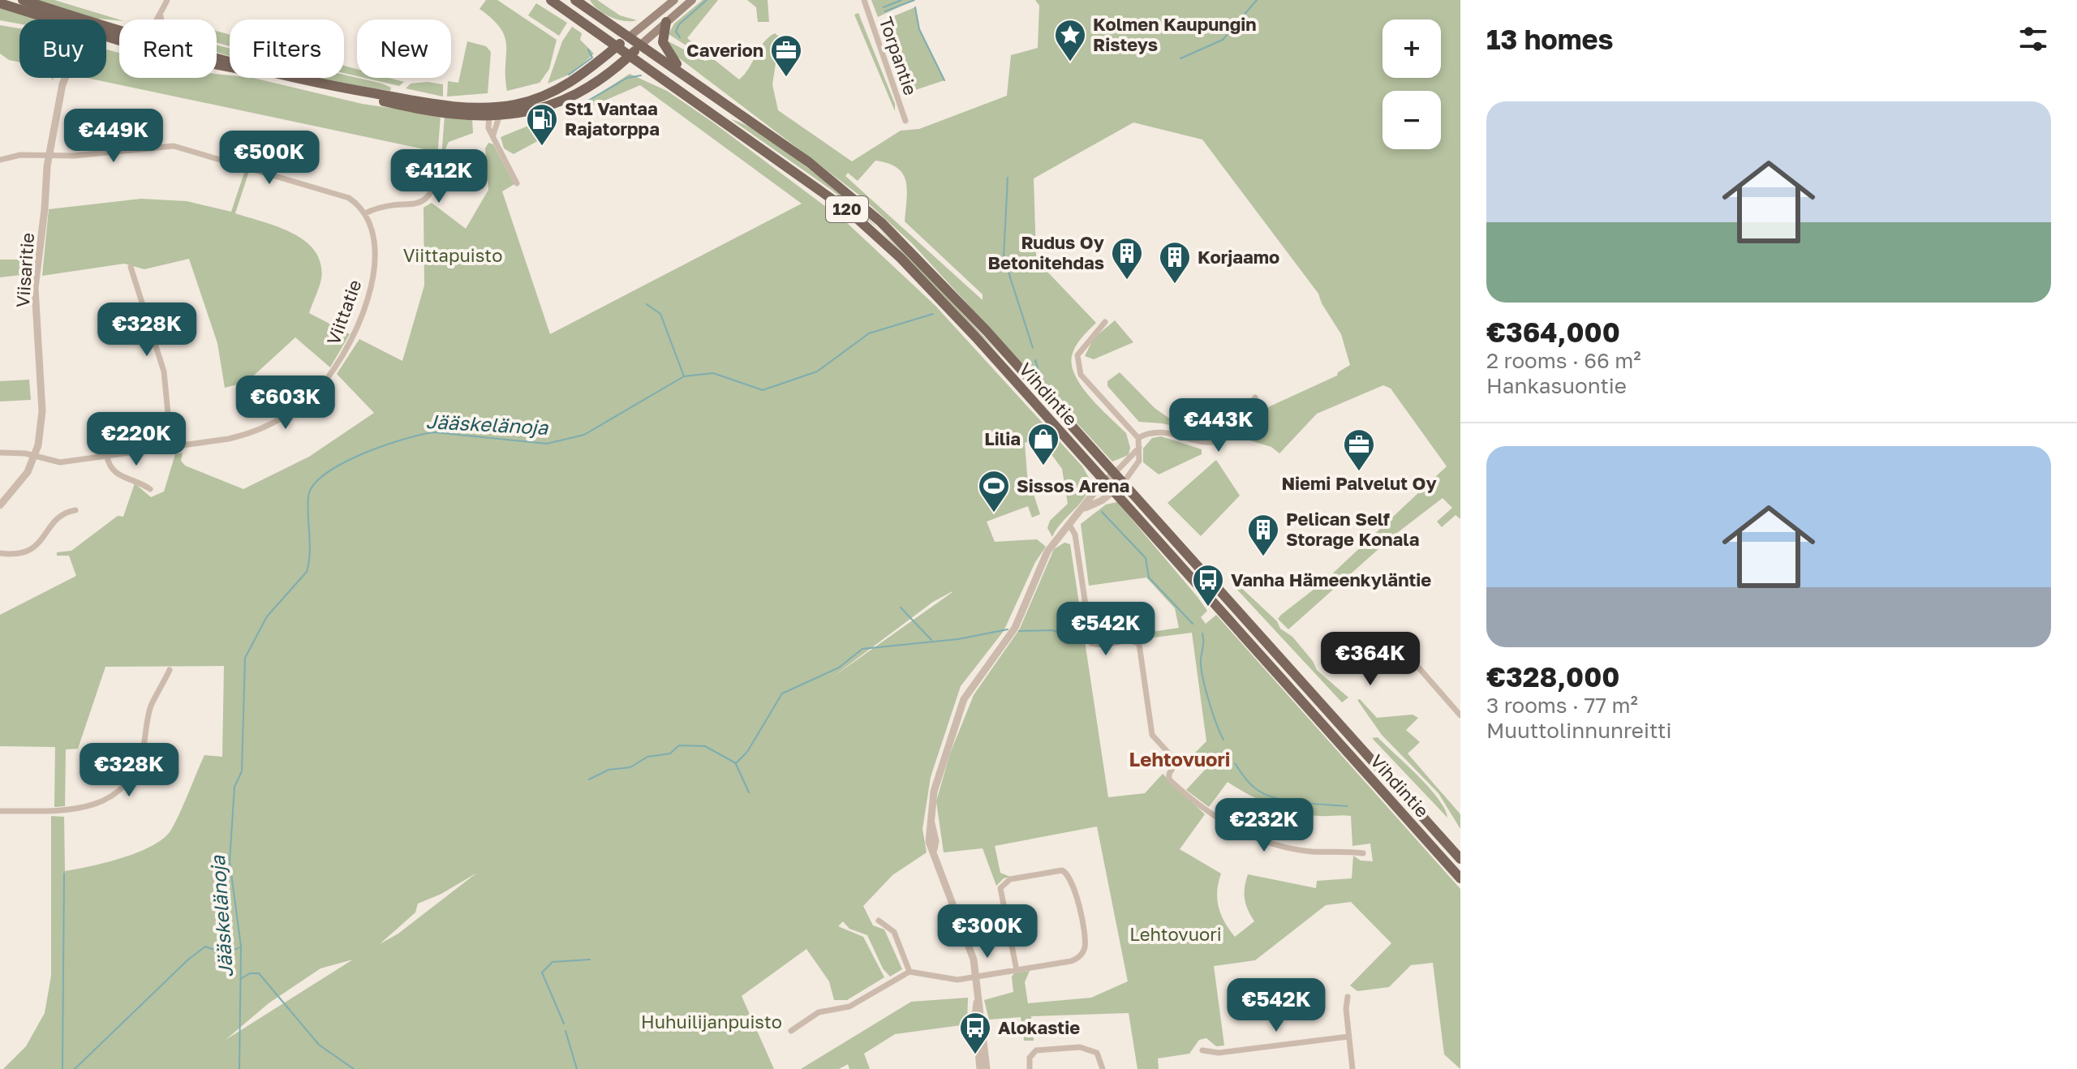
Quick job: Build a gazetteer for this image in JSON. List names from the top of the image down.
{
  "streets": {
    "main road": ["120", "Vihdintie"],
    "street": ["Torpantie", "Viisaritie", "Viittatie"]
  },
  "crossings": [
    ["Viisaritie", "Viittatie"]
  ],
  "districts": ["Lehtovuori"],
  "water": ["Jääskelänoja"],
  "parks": ["Viittapuisto", "Lehtovuori", "Huhuilijanpuisto"],
  "places": {
    "place": ["Kolmen Kaupungin Risteys"],
    "office": ["Caverion", "Niemi Palvelut Oy"],
    "fuel station": ["St1 Vantaa Rajatorppa"],
    "building": ["Rudus Oy Betonitehdas", "Korjaamo", "Pelican Self Storage Konala"],
    "shop": ["Lilia"],
    "sports": ["Sissos Arena"],
    "bus stop": ["Vanha Hämeenkyläntie", "Alokastie"]
  },
  "page": {
    "heading": "13 homes",
    "map_buttons": ["+", "−"],
    "chip": [
      "Buy",
      "Rent",
      "Filters",
      "New"
    ],
    "list": [
      {
        "name": "€364,000",
        "note": "2 rooms · 66 m² · Hankasuontie"
      },
      {
        "name": "€328,000",
        "note": "3 rooms · 77 m² · Muuttolinnunreitti"
      }
    ],
    "price": [
      "€449K",
      "€500K",
      "€412K",
      "€328K",
      "€603K",
      "€443K",
      "€220K",
      "€542K",
      "€364K",
      "€328K",
      "€232K",
      "€300K",
      "€542K"
    ]
  }
}
